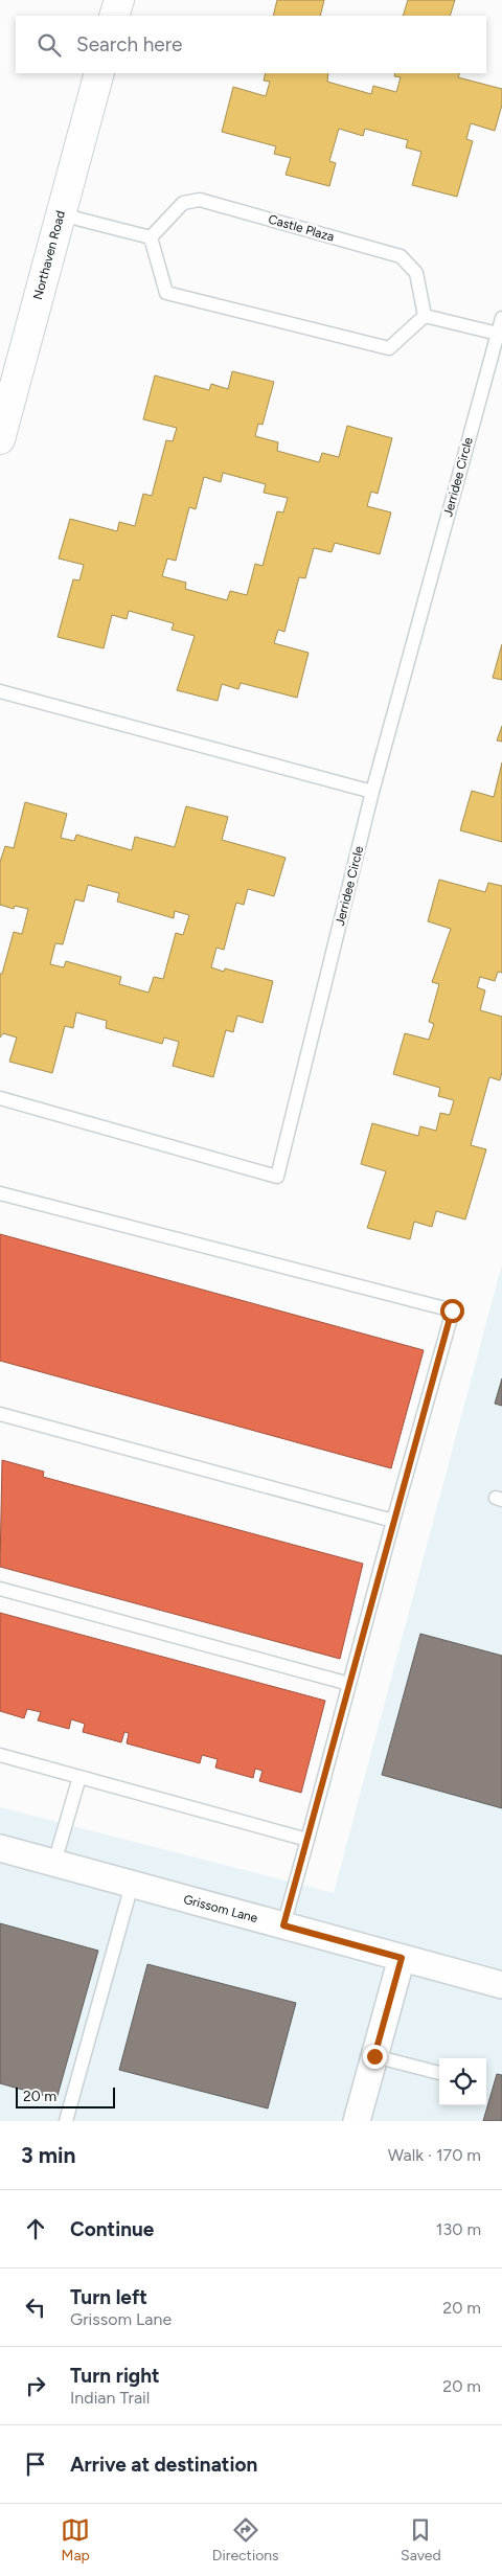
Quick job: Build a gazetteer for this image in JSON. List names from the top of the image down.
{
  "streets": {
    "street": ["Northaven Road", "Grissom Lane"],
    "lane": ["Castle Plaza", "Jerridee Circle"]
  },
  "scale_bar": "20 m",
  "page": {
    "search": "Search here",
    "scale": "20 m",
    "heading": ["3 min", "Walk · 170 m"],
    "list": [
      ["Continue", "130 m"],
      ["Turn left", "Grissom Lane", "20 m"],
      ["Turn right", "Indian Trail", "20 m"],
      "Arrive at destination"
    ],
    "nav": ["Map", "Directions", "Saved"]
  }
}
